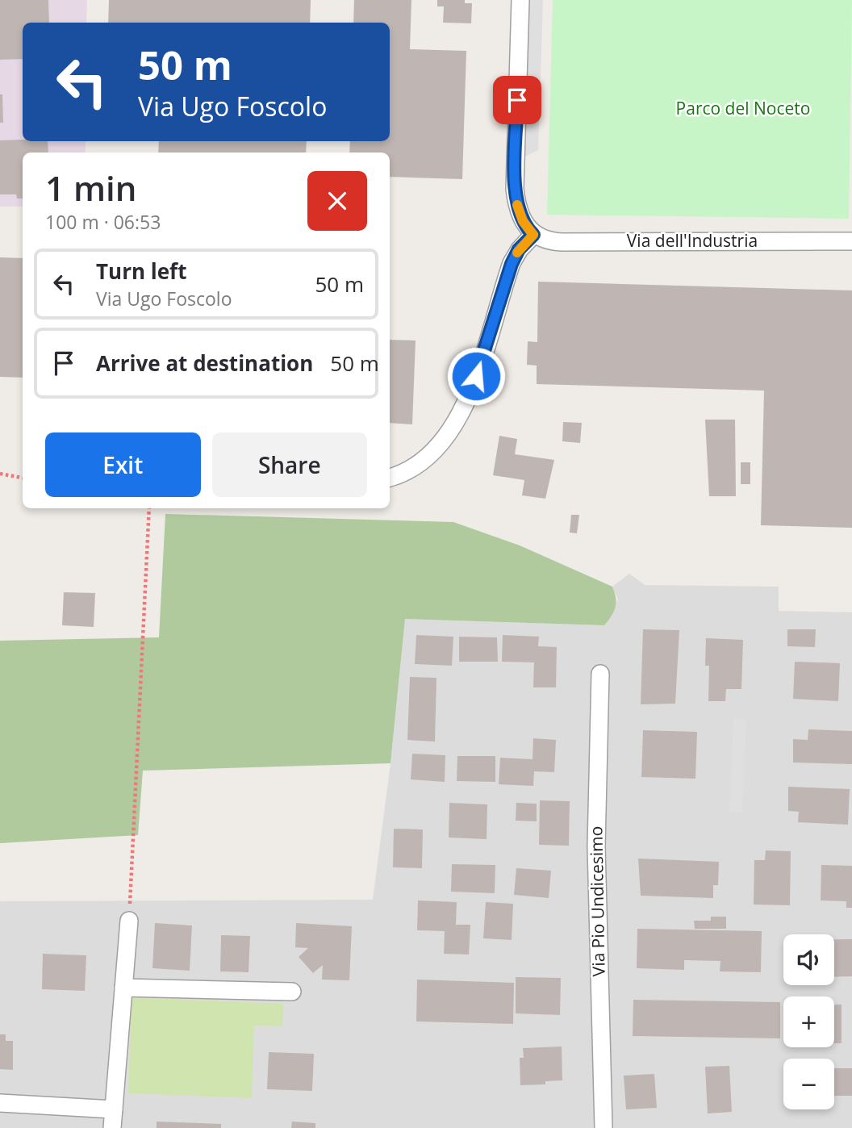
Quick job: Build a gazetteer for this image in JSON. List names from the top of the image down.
{
  "streets": {
    "street": ["Via dell'Industria", "Via Pio Undicesimo"]
  },
  "parks": ["Parco del Noceto"],
  "page": {
    "turn": ["50 m", "Via Ugo Foscolo"],
    "heading": ["1 min", "100 m · 06:53"],
    "list": [
      {
        "name": "Turn left",
        "note": "Via Ugo Foscolo",
        "value": "50 m"
      },
      {
        "name": "Arrive at destination",
        "value": "50 m"
      }
    ],
    "buttons": ["Exit", "Share"],
    "map_buttons": ["+", "−"]
  }
}
